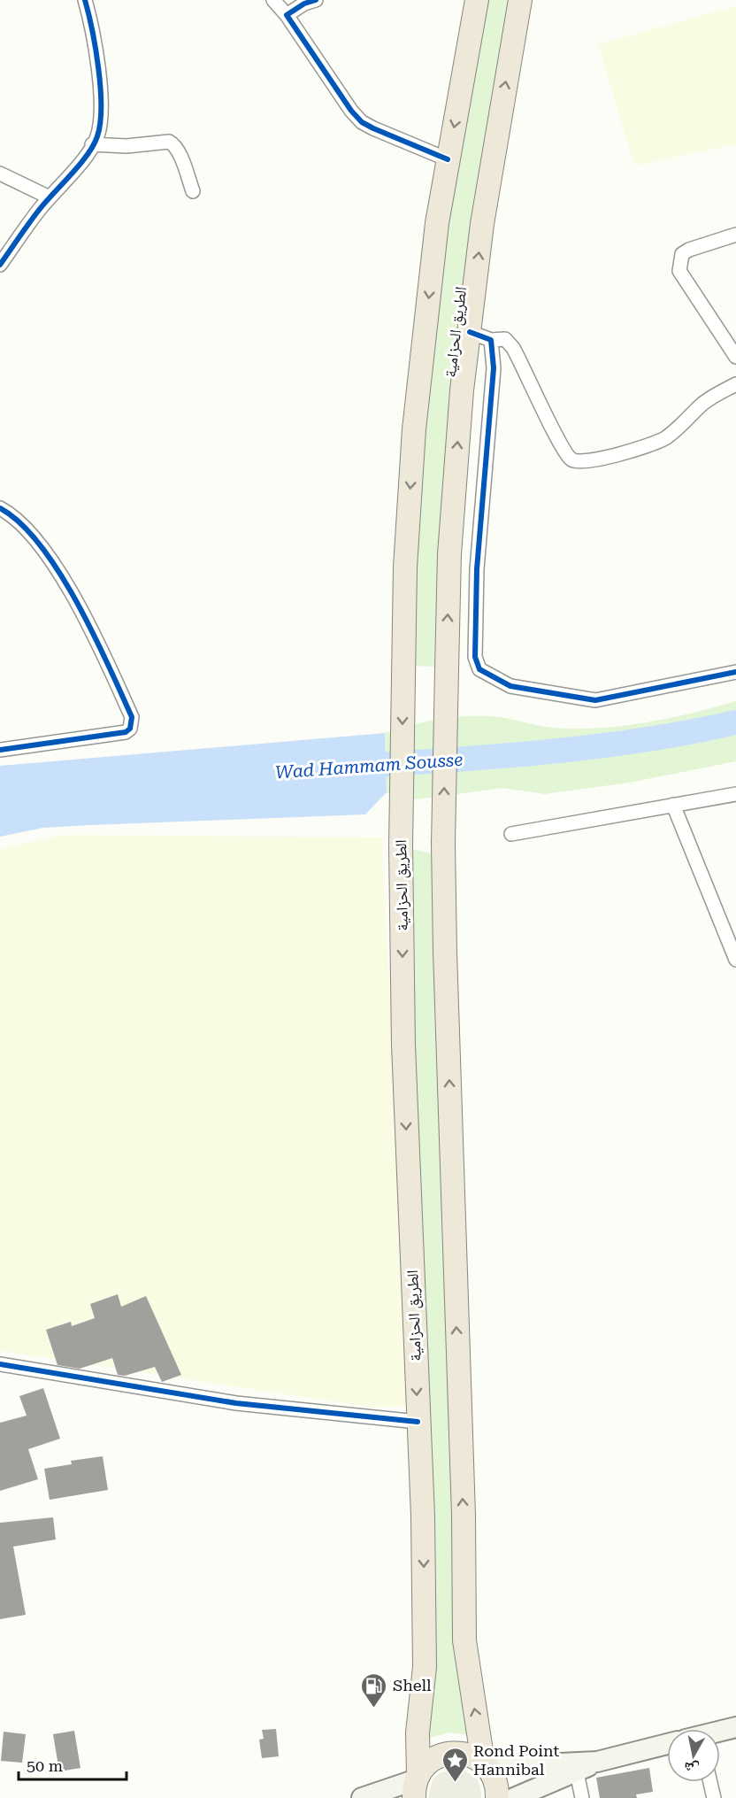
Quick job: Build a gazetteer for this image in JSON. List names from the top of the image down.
{
  "streets": {
    "highway": ["الطريق الحزامية"]
  },
  "water": ["Wad Hammam Sousse"],
  "places": {
    "fuel station": ["Shell"],
    "place": ["Rond Point Hannibal"]
  },
  "scale_bar": "50 m",
  "north": "bottom"
}
